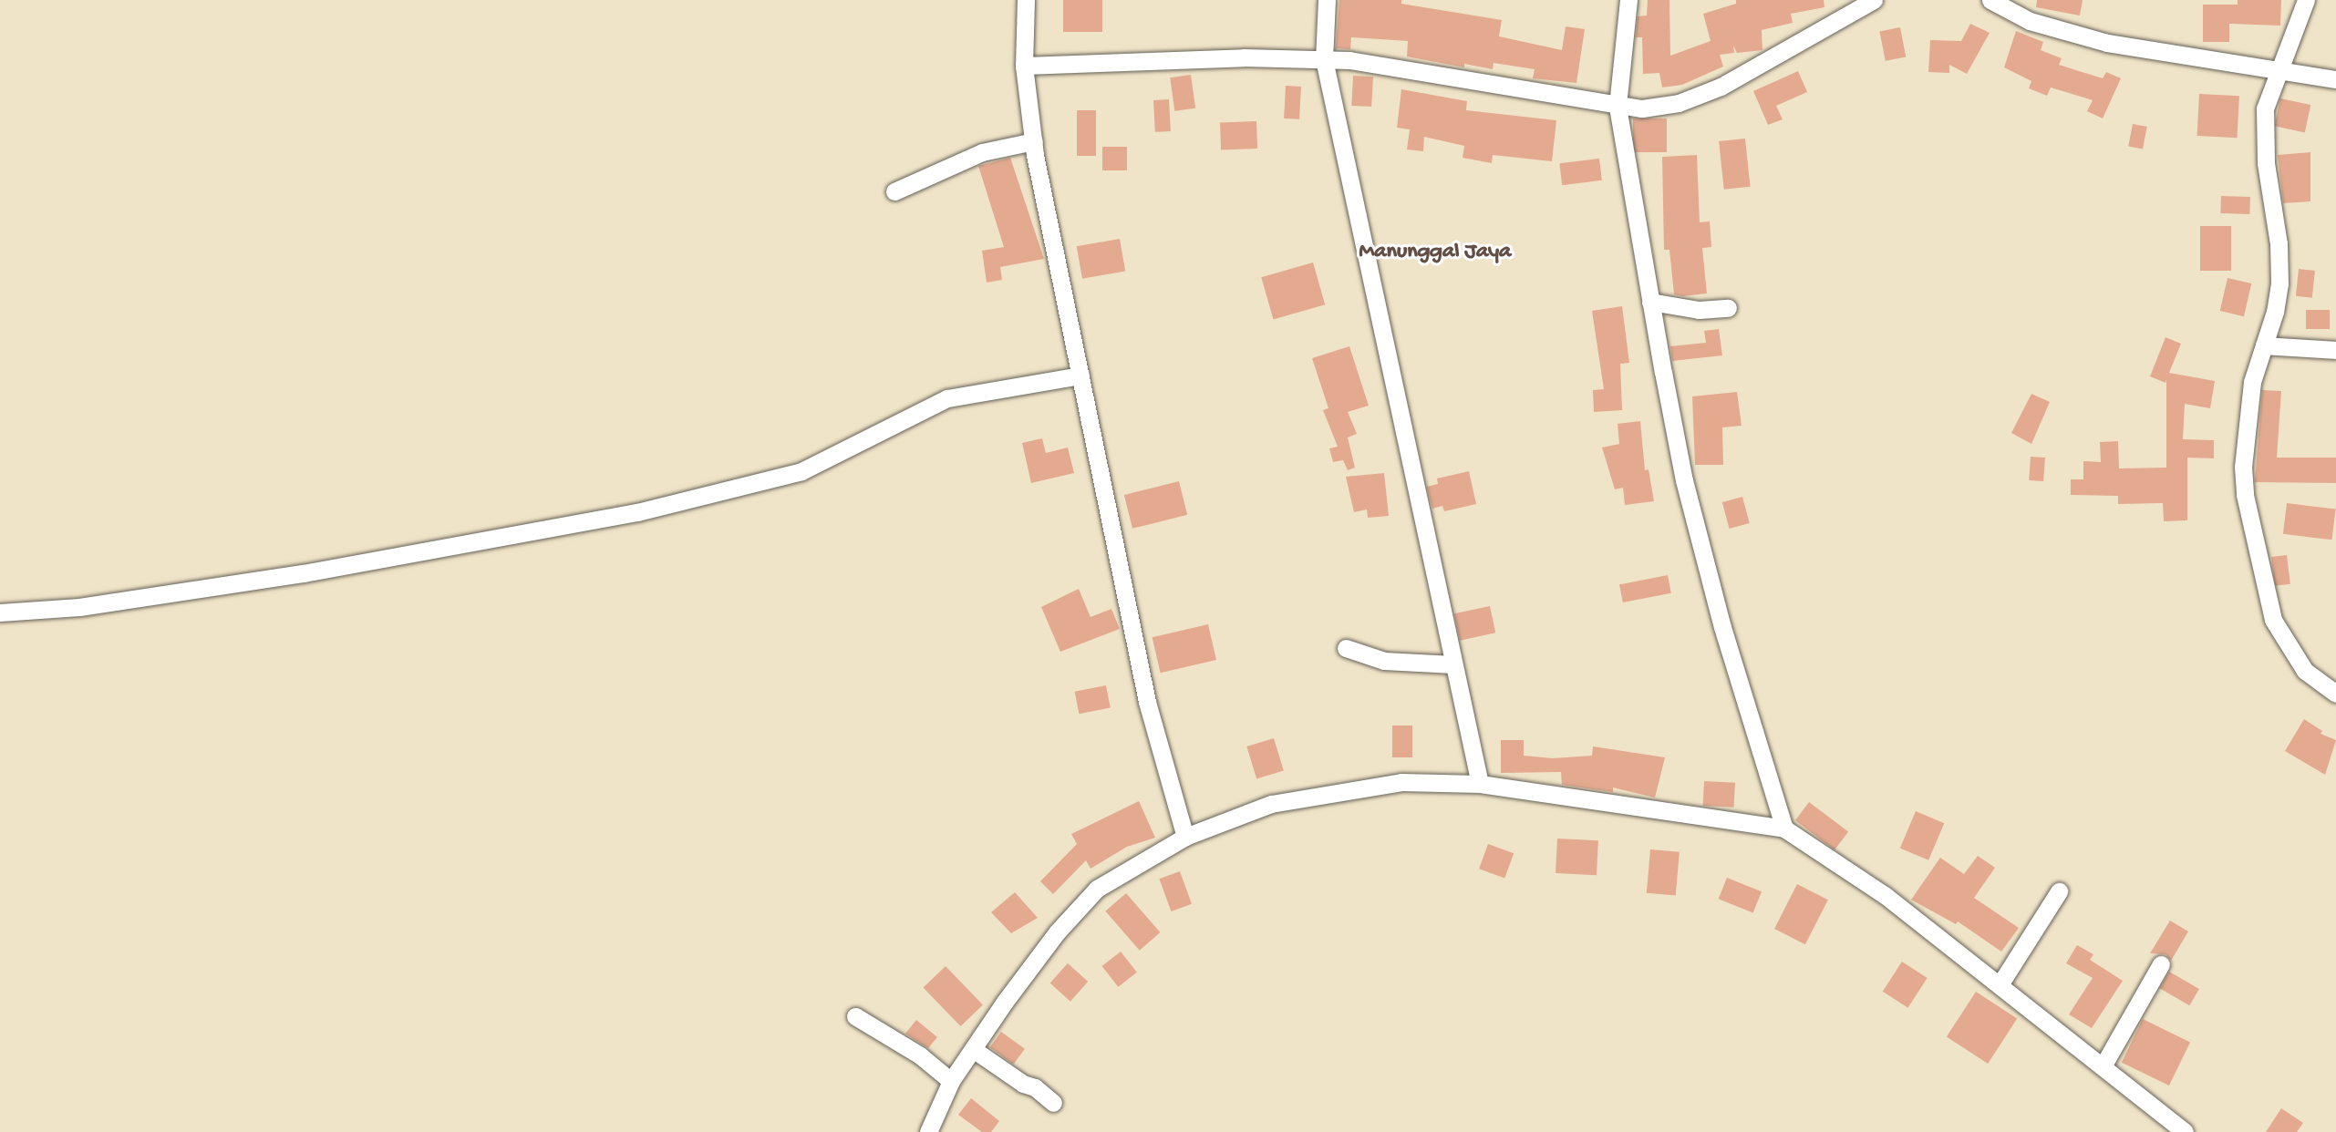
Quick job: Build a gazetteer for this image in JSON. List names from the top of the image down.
{
  "districts": ["Manunggal Jaya"]
}
